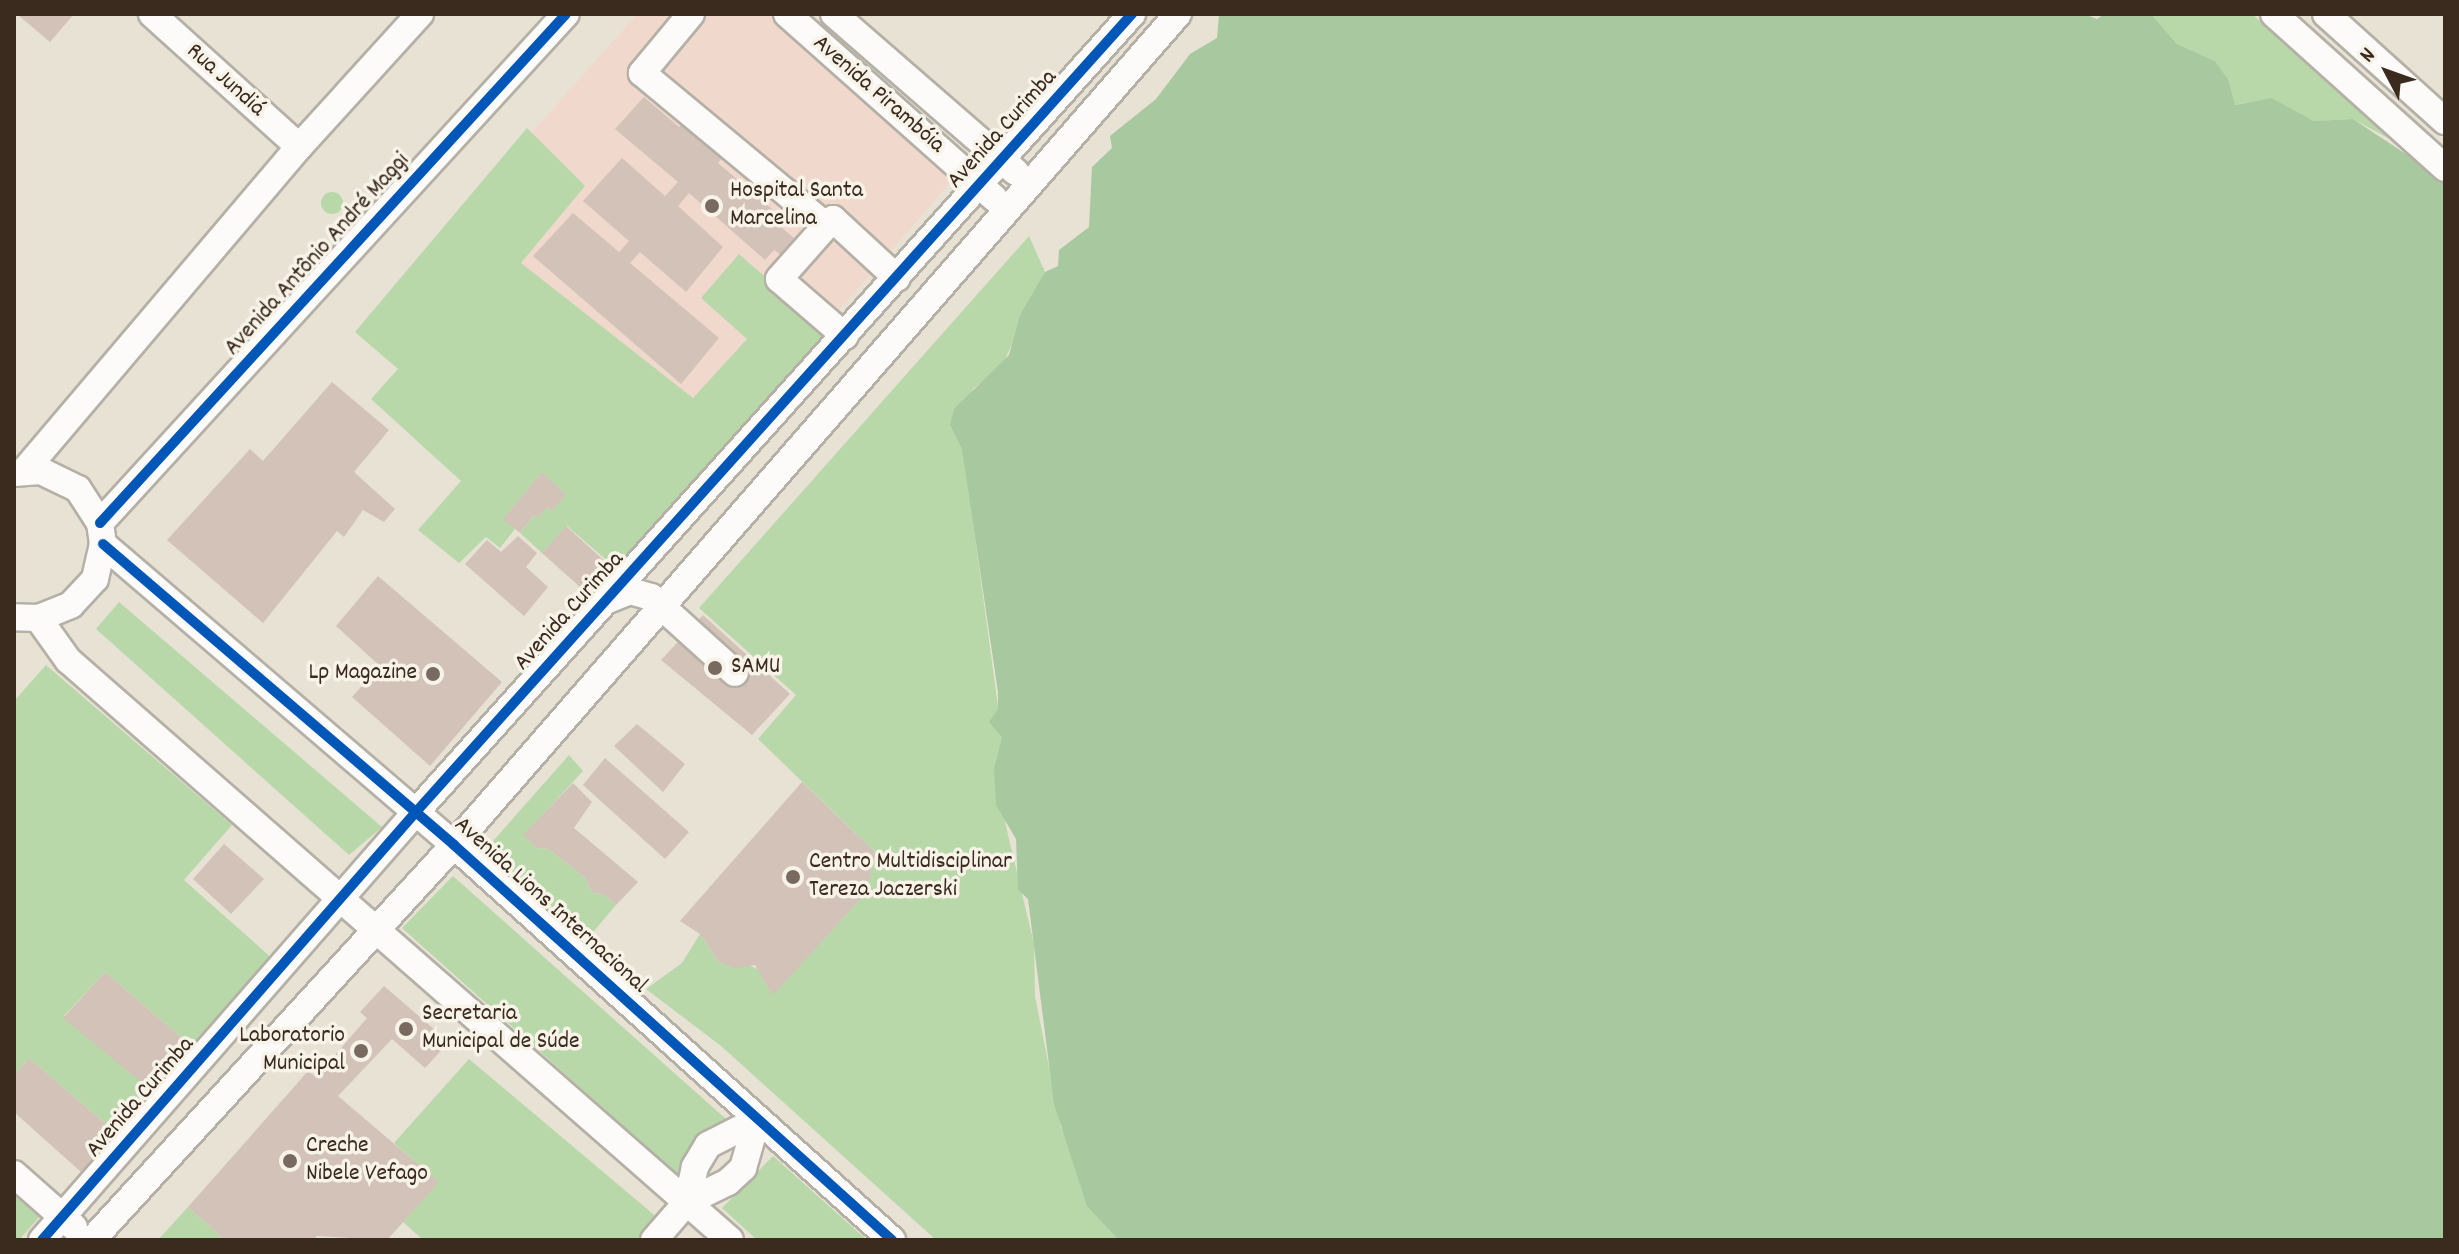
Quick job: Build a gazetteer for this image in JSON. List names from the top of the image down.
{
  "streets": {
    "street": [
      "Rua Jundiá",
      "Avenida Pirambóia",
      "Avenida Curimba",
      "Avenida Antônio André Maggi",
      "Avenida Lions Internacional"
    ]
  },
  "crossings": [
    ["Avenida Pirambóia", "Avenida Curimba"],
    ["Avenida Curimba", "Avenida Lions Internacional"],
    ["Avenida Antônio André Maggi", "Avenida Lions Internacional"]
  ],
  "places": [
    "Hospital Santa Marcelina",
    "SAMU",
    "Lp Magazine",
    "Centro Multidisciplinar Tereza Jaczerski",
    "Secretaria Municipal de Súde",
    "Laboratorio Municipal",
    "Creche Nibele Vefago"
  ],
  "north": "top left"
}
